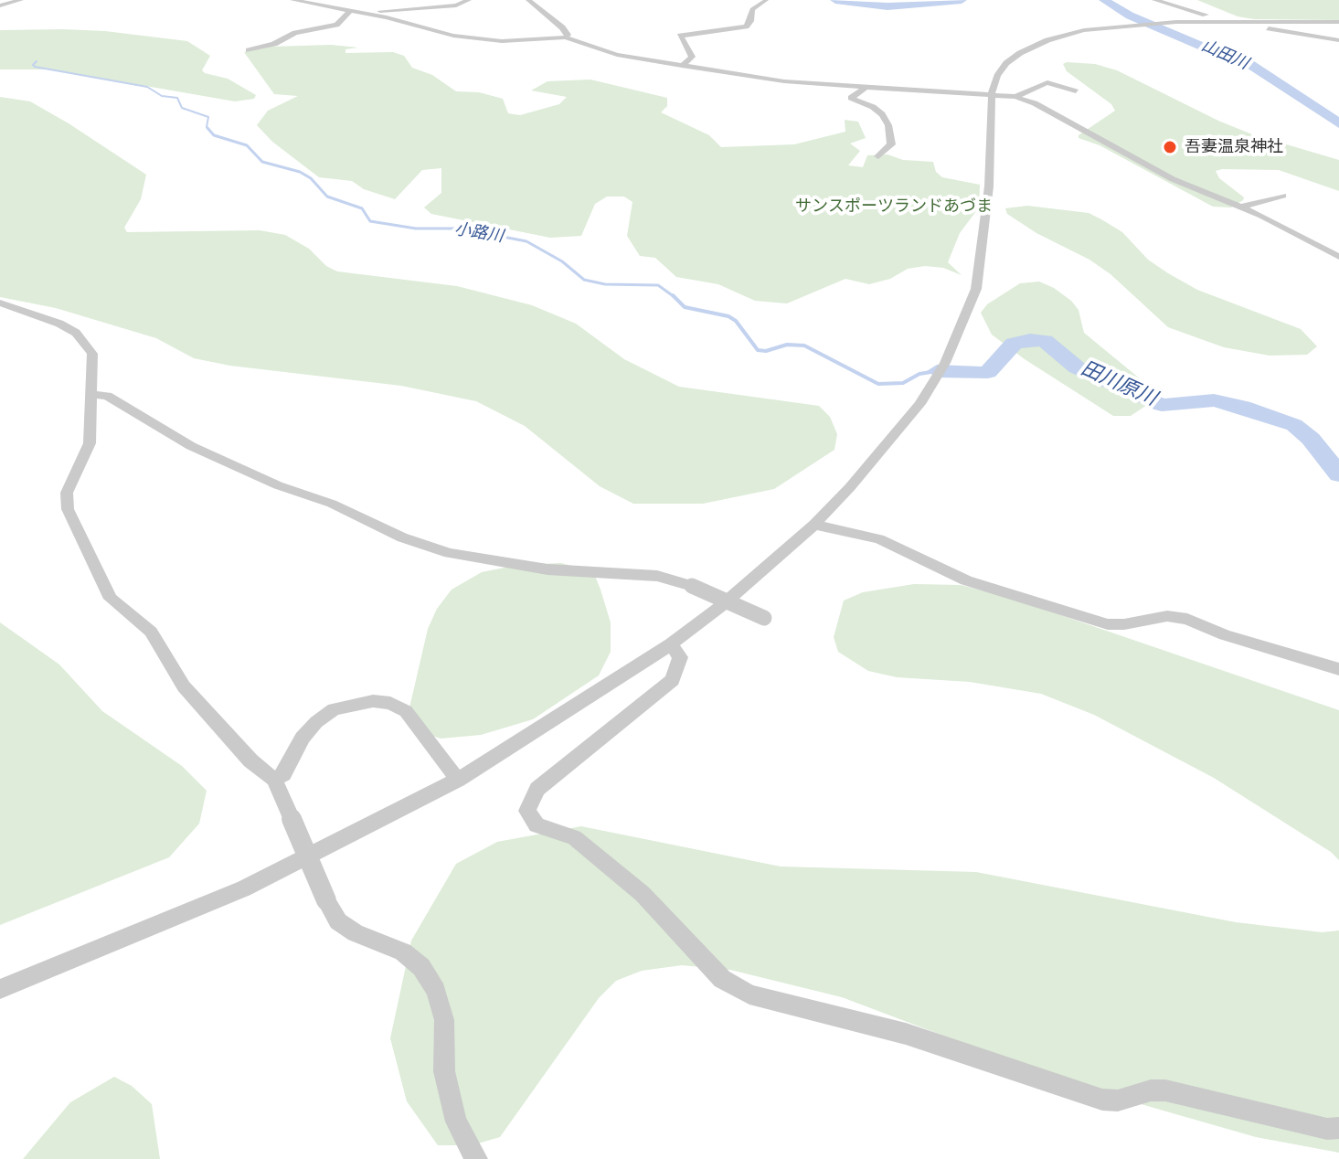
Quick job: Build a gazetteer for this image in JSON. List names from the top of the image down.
{
  "water": ["山田川", "小路川", "田川原川"],
  "parks": ["サンスポーツランドあづま"],
  "places": ["吾妻温泉神社"]
}
